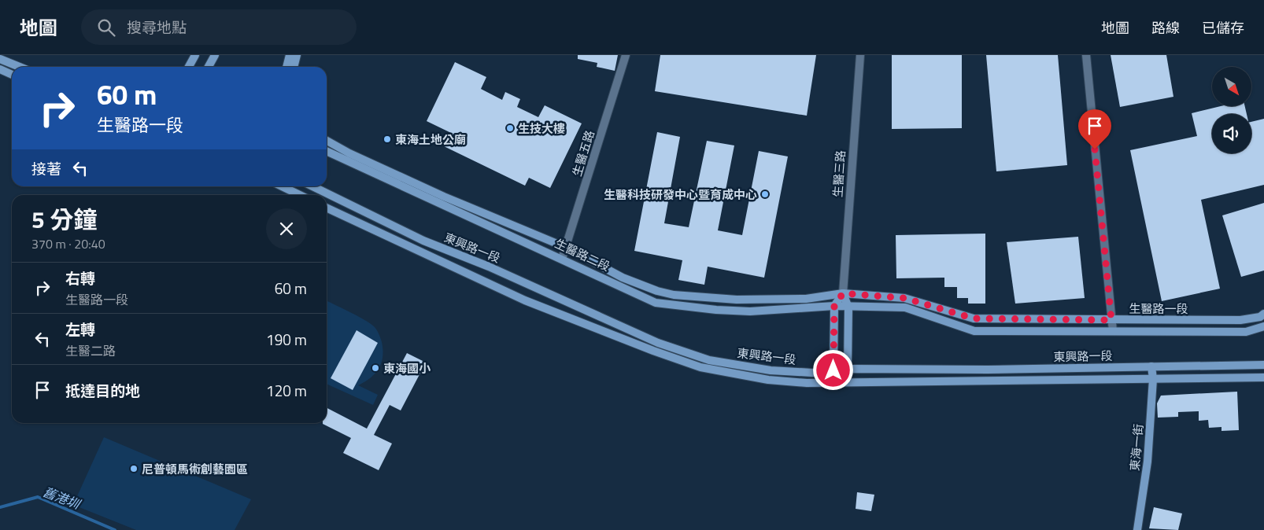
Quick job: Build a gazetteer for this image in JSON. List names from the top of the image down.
{
  "streets": {
    "street": [
      "生醫五路",
      "生醫三路",
      "東興路一段",
      "生醫路二段",
      "生醫路一段",
      "東海一街"
    ]
  },
  "crossings": [
    ["生醫五路", "生醫路二段"],
    ["生醫三路", "生醫路二段"],
    ["生醫三路", "生醫路一段"],
    ["東興路一段", "東海一街"],
    ["生醫路二段", "生醫路一段"]
  ],
  "water": ["舊港圳"],
  "places": [
    "生技大樓",
    "東海土地公廟",
    "生醫科技研發中心暨育成中心",
    "東海國小",
    "尼普頓馬術創藝園區"
  ],
  "north": "bottom right",
  "page": {
    "header": "地圖",
    "search": "搜尋地點",
    "nav": ["地圖", "路線", "已儲存"],
    "turn": ["60 m", "生醫路一段"],
    "then": "接著",
    "heading": ["5 分鐘", "370 m · 20:40"],
    "list": [
      {
        "name": "右轉",
        "note": "生醫路一段",
        "value": "60 m"
      },
      {
        "name": "左轉",
        "note": "生醫二路",
        "value": "190 m"
      },
      {
        "name": "抵達目的地",
        "value": "120 m"
      }
    ]
  }
}
